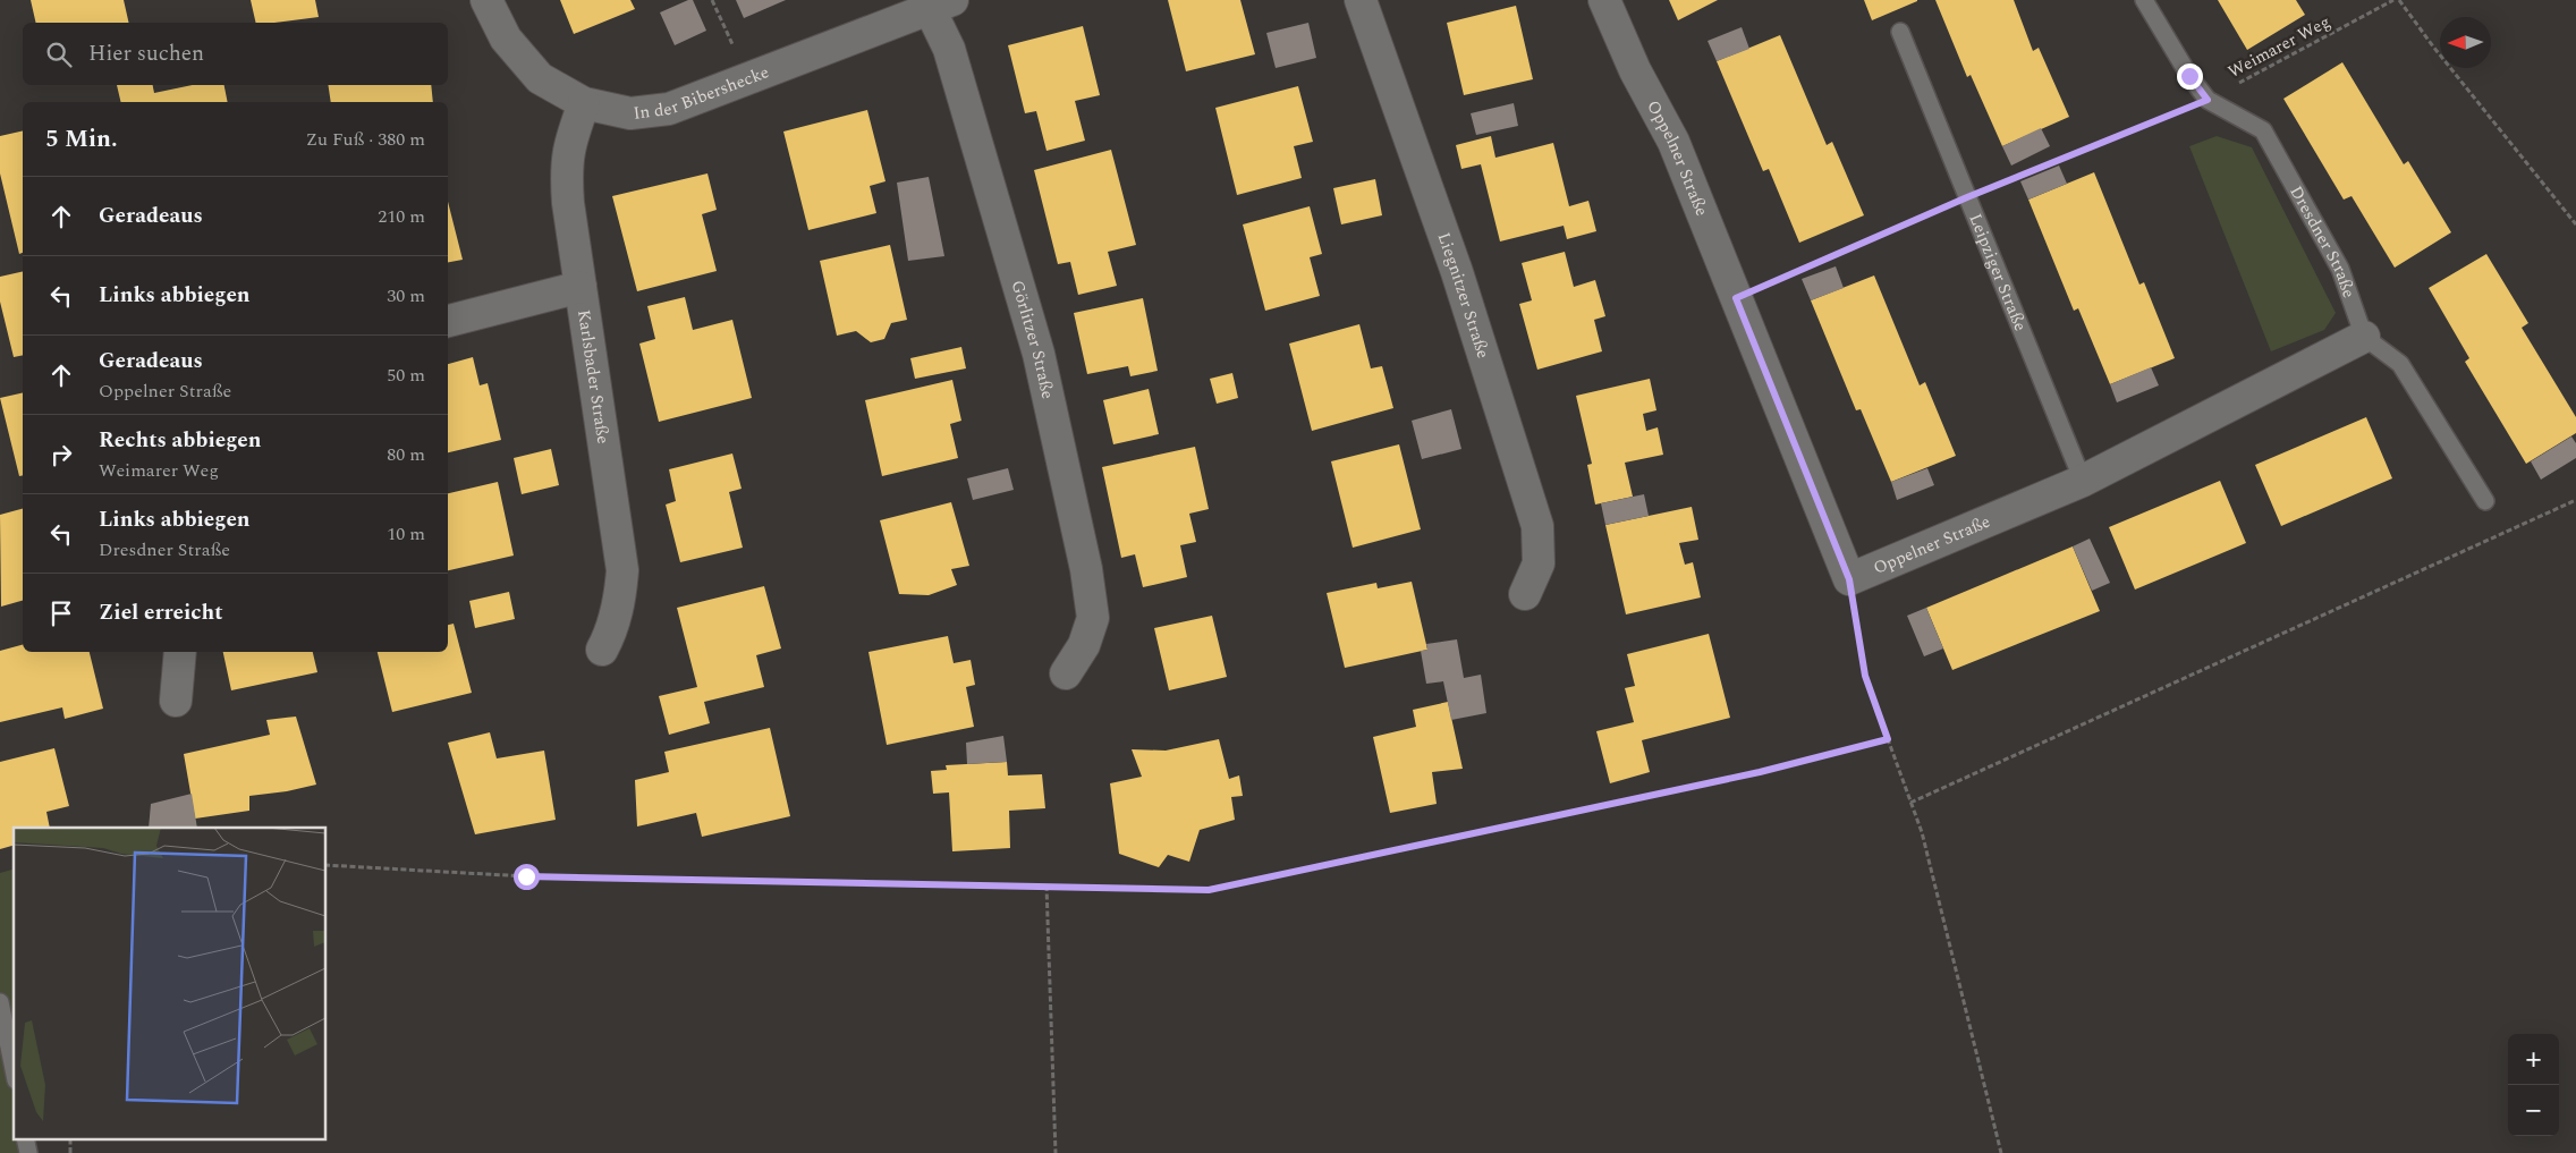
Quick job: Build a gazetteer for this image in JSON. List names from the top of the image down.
{
  "streets": {
    "street": [
      "In der Bibershecke",
      "Oppelner Straße",
      "Liegnitzer Straße",
      "Görlitzer Straße",
      "Karlsbader Straße"
    ],
    "lane": ["Dresdner Straße", "Leipziger Straße"],
    "path": ["Weimarer Weg"]
  },
  "crossings": [
    ["Weimarer Weg", "Oppelner Straße"],
    ["Weimarer Weg", "Dresdner Straße"],
    ["Weimarer Weg", "Leipziger Straße"],
    ["In der Bibershecke", "Görlitzer Straße"],
    ["In der Bibershecke", "Karlsbader Straße"],
    ["Oppelner Straße", "Dresdner Straße"],
    ["Oppelner Straße", "Leipziger Straße"]
  ],
  "north": "left",
  "page": {
    "search": "Hier suchen",
    "heading": ["5 Min.", "Zu Fuß · 380 m"],
    "list": [
      ["Geradeaus", "210 m"],
      ["Links abbiegen", "30 m"],
      ["Geradeaus", "Oppelner Straße", "50 m"],
      ["Rechts abbiegen", "Weimarer Weg", "80 m"],
      ["Links abbiegen", "Dresdner Straße", "10 m"],
      "Ziel erreicht"
    ],
    "map_buttons": ["+", "−"]
  }
}
